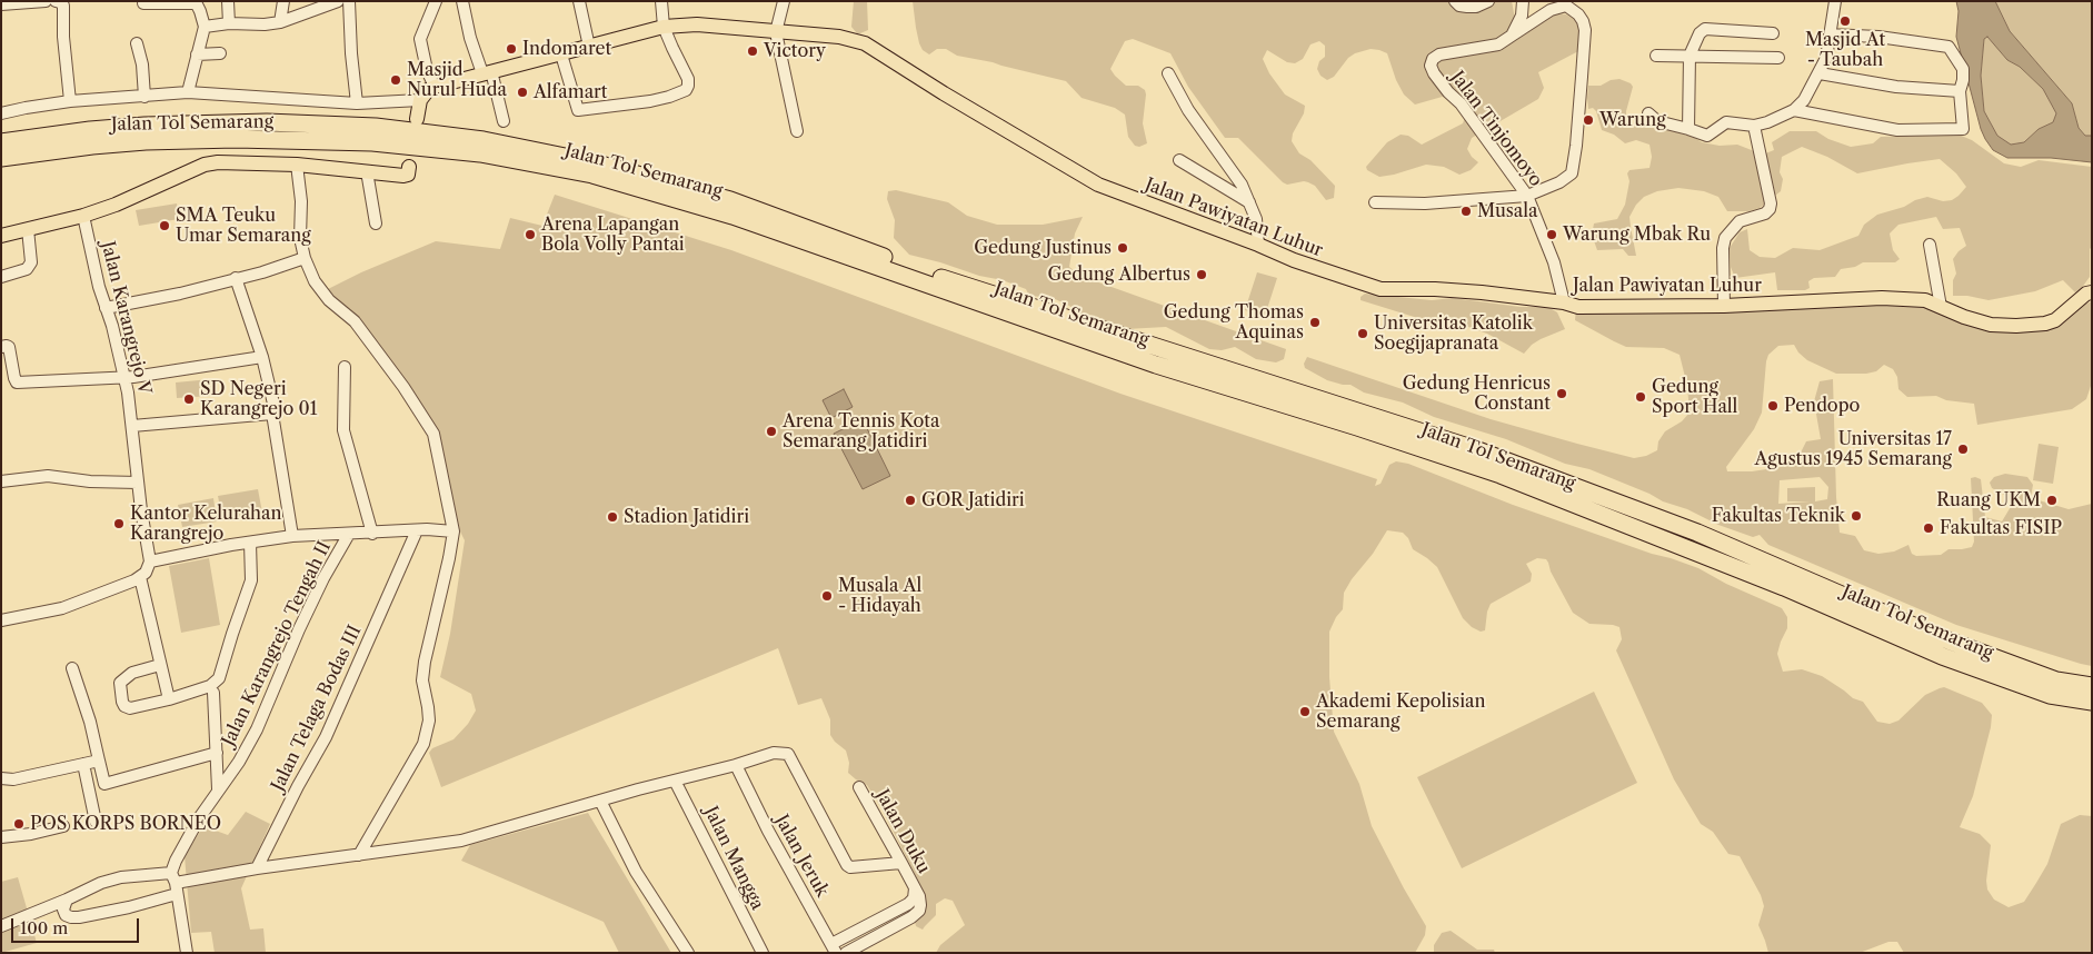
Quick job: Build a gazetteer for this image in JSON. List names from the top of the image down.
{
  "streets": {
    "highway": ["Jalan Tol Semarang"],
    "main road": ["Jalan Pawiyatan Luhur"],
    "street": [
      "Jalan Tinjomoyo",
      "Jalan Karangrejo V",
      "Jalan Karangrejo Tengah II",
      "Jalan Telaga Bodas III",
      "Jalan Duku",
      "Jalan Jeruk",
      "Jalan Mangga"
    ]
  },
  "crossings": [
    ["Jalan Tinjomoyo", "Jalan Pawiyatan Luhur"],
    ["Jalan Duku", "Jalan Jeruk"]
  ],
  "places": [
    "Masjid At - Taubah",
    "Indomaret",
    "Victory",
    "Masjid Nurul Huda",
    "Alfamart",
    "Warung",
    "Musala",
    "SMA Teuku Umar Semarang",
    "Arena Lapangan Bola Volly Pantai",
    "Warung Mbak Ru",
    "Gedung Justinus",
    "Gedung Albertus",
    "Gedung Thomas Aquinas",
    "Universitas Katolik Soegijapranata",
    "Gedung Henricus Constant",
    "Gedung Sport Hall",
    "SD Negeri Karangrejo 01",
    "Pendopo",
    "Arena Tennis Kota Semarang Jatidiri",
    "Universitas 17 Agustus 1945 Semarang",
    "GOR Jatidiri",
    "Ruang UKM",
    "Fakultas Teknik",
    "Stadion Jatidiri",
    "Kantor Kelurahan Karangrejo",
    "Fakultas FISIP",
    "Musala Al - Hidayah",
    "Akademi Kepolisian Semarang",
    "POS KORPS BORNEO"
  ],
  "scale_bar": "100 m"
}
